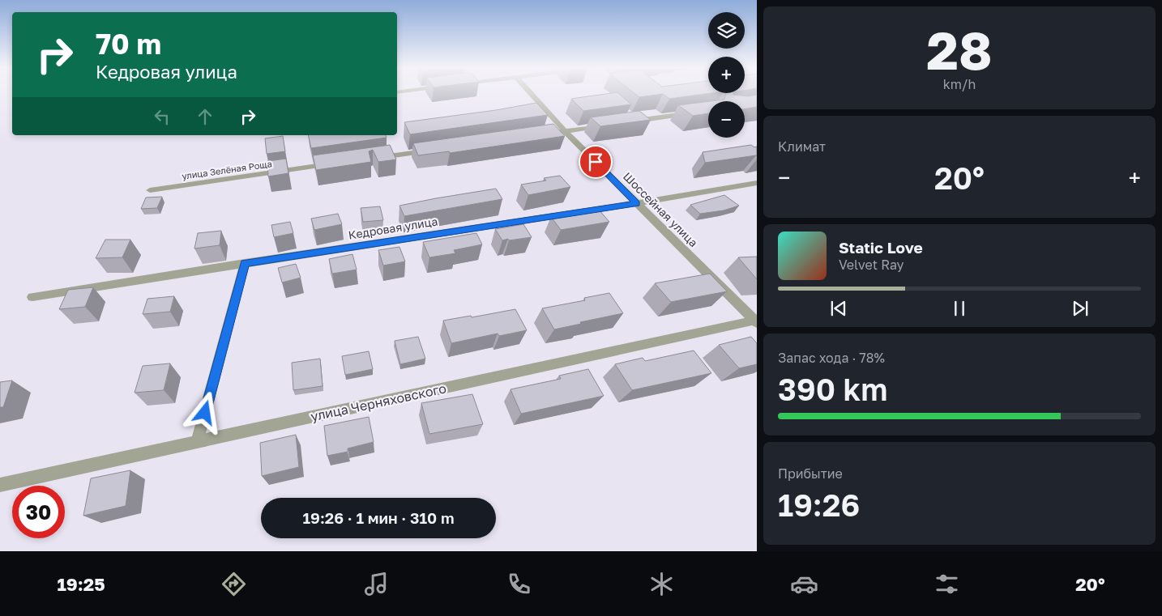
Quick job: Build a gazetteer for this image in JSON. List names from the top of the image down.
{
  "streets": {
    "street": [
      "улица Зелёная Роща",
      "Шоссейная улица",
      "Кедровая улица",
      "улица Черняховского"
    ]
  },
  "crossings": [
    ["Шоссейная улица", "Кедровая улица"],
    ["Шоссейная улица", "улица Черняховского"]
  ],
  "page": {
    "tile": [
      ["28", "km/h"],
      "Климат",
      ["Запас хода · 78%", "390 km"],
      ["Прибытие", "19:26"]
    ],
    "map_buttons": ["+", "−"],
    "turn": ["70 m", "Кедровая улица"],
    "heat": ["−", "20°", "+"],
    "song": ["Static Love", "Velvet Ray"],
    "limit": "30",
    "trip": "19:26 · 1 мин · 310 m",
    "tabs": ["19:25", "20°"]
  }
}
